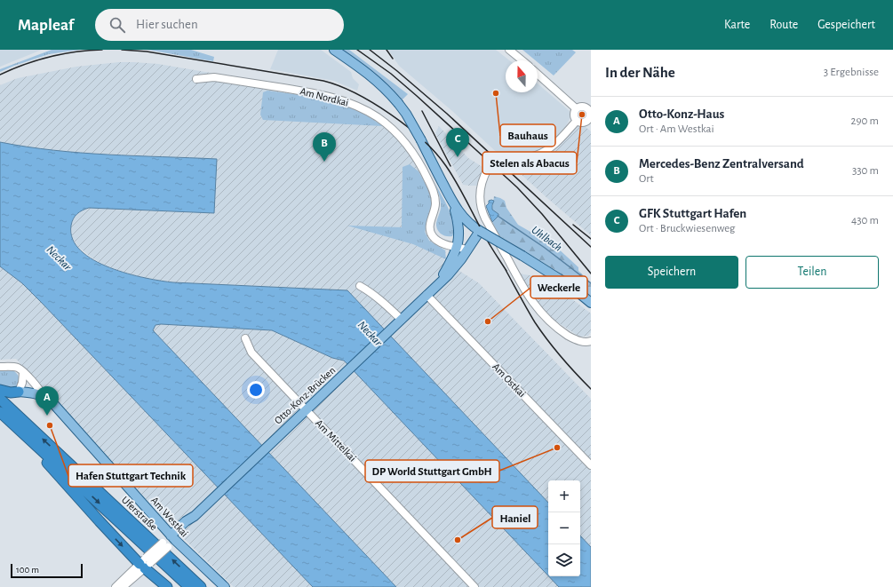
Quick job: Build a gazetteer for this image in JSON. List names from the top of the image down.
{
  "streets": {
    "highway": ["Uferstraße"],
    "main road": ["Otto-Konz-Brücken", "Am Westkai"],
    "street": ["Am Nordkai", "Am Ostkai", "Am Mittelkai"]
  },
  "crossings": [
    ["Am Nordkai", "Otto-Konz-Brücken"],
    ["Am Ostkai", "Otto-Konz-Brücken"],
    ["Otto-Konz-Brücken", "Am Mittelkai"],
    ["Otto-Konz-Brücken", "Am Westkai"]
  ],
  "water": ["Uhlbach", "Neckar"],
  "places": [
    "Bauhaus",
    "Stelen als Abacus",
    "Weckerle",
    "Hafen Stuttgart Technik",
    "DP World Stuttgart GmbH",
    "Haniel"
  ],
  "scale_bar": "100 m",
  "north": "top",
  "page": {
    "header": "Mapleaf",
    "search": "Hier suchen",
    "nav": ["Karte", "Route", "Gespeichert"],
    "heading": ["In der Nähe", "3 Ergebnisse"],
    "list": [
      {
        "mark": "A",
        "name": "Otto-Konz-Haus",
        "note": "Ort · Am Westkai",
        "value": "290 m"
      },
      {
        "mark": "B",
        "name": "Mercedes-Benz Zentralversand",
        "note": "Ort",
        "value": "330 m"
      },
      {
        "mark": "C",
        "name": "GFK Stuttgart Hafen",
        "note": "Ort · Bruckwiesenweg",
        "value": "430 m"
      }
    ],
    "pins": ["C", "B", "A"],
    "buttons": ["Speichern", "Teilen"],
    "map_buttons": ["+", "−"],
    "scale": "100 m"
  }
}
